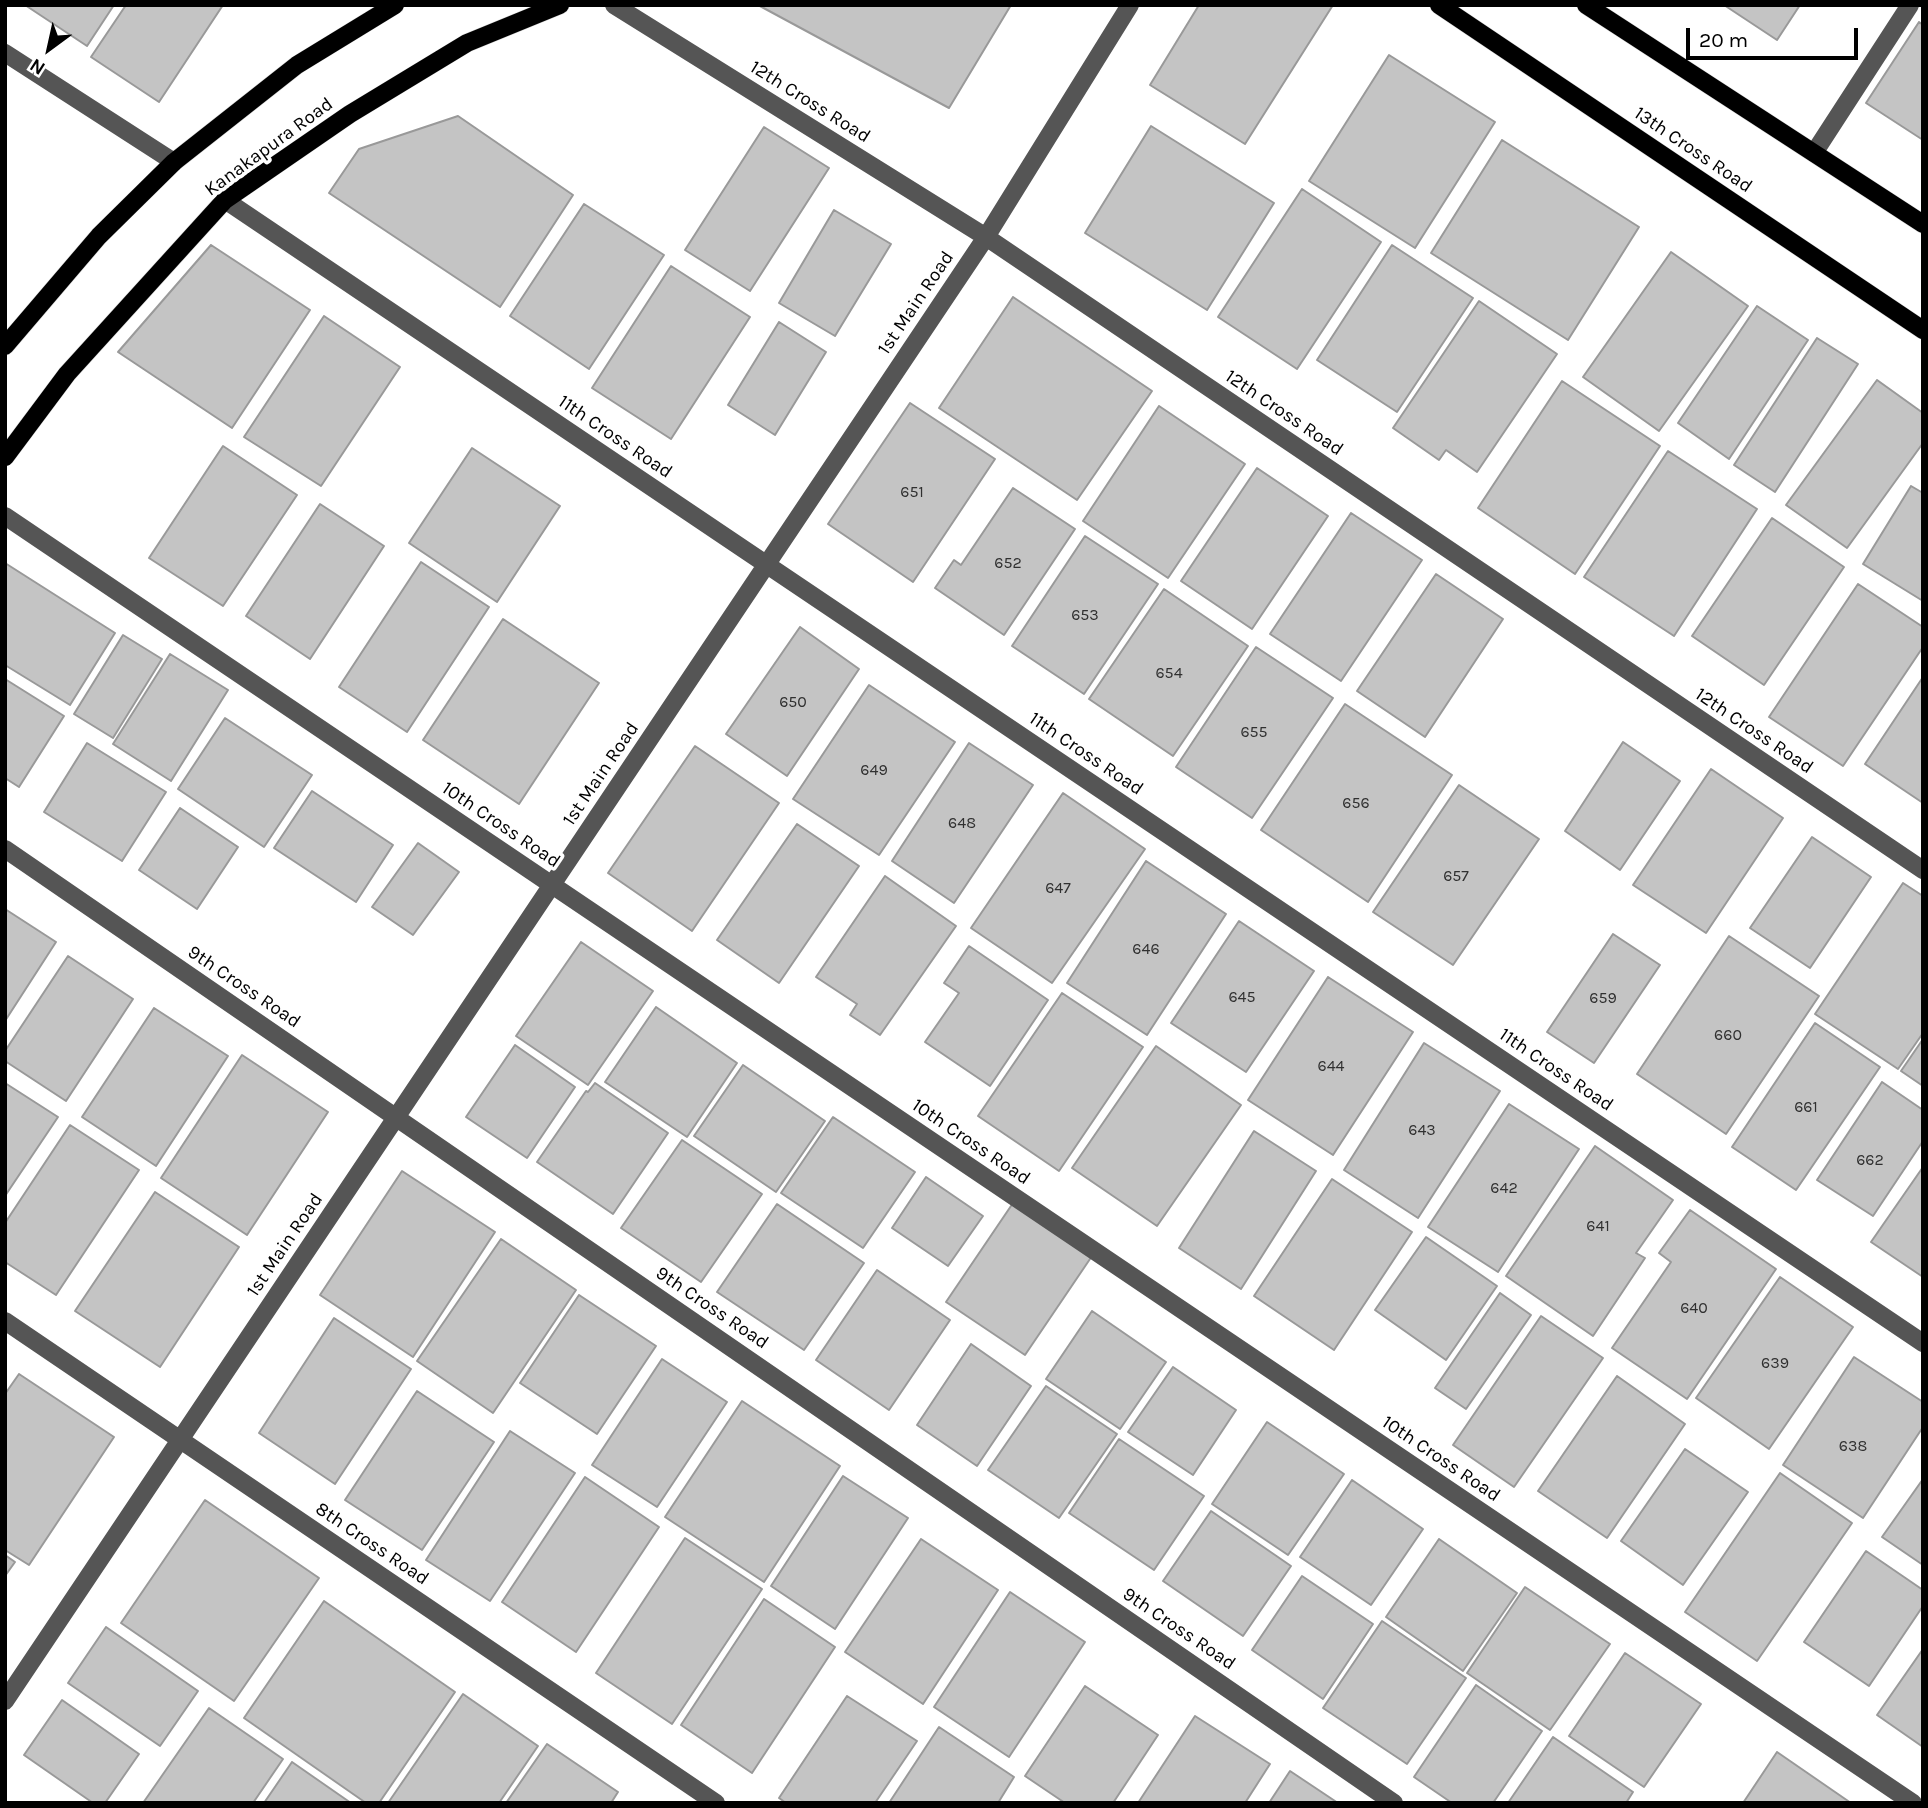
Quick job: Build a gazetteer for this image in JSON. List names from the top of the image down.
{
  "streets": {
    "main road": ["Kanakapura Road", "13th Cross Road"],
    "street": [
      "12th Cross Road",
      "1st Main Road",
      "11th Cross Road",
      "10th Cross Road",
      "9th Cross Road",
      "8th Cross Road"
    ]
  },
  "crossings": [
    ["12th Cross Road", "1st Main Road"],
    ["Kanakapura Road", "11th Cross Road"],
    ["1st Main Road", "11th Cross Road"],
    ["1st Main Road", "10th Cross Road"],
    ["1st Main Road", "9th Cross Road"],
    ["1st Main Road", "8th Cross Road"]
  ],
  "house_numbers": [
    "651",
    "652",
    "653",
    "654",
    "650",
    "655",
    "649",
    "656",
    "648",
    "657",
    "647",
    "646",
    "645",
    "659",
    "660",
    "644",
    "661",
    "643",
    "662",
    "642",
    "641",
    "640",
    "639",
    "638"
  ],
  "scale_bar": "20 m",
  "north": "bottom left"
}
